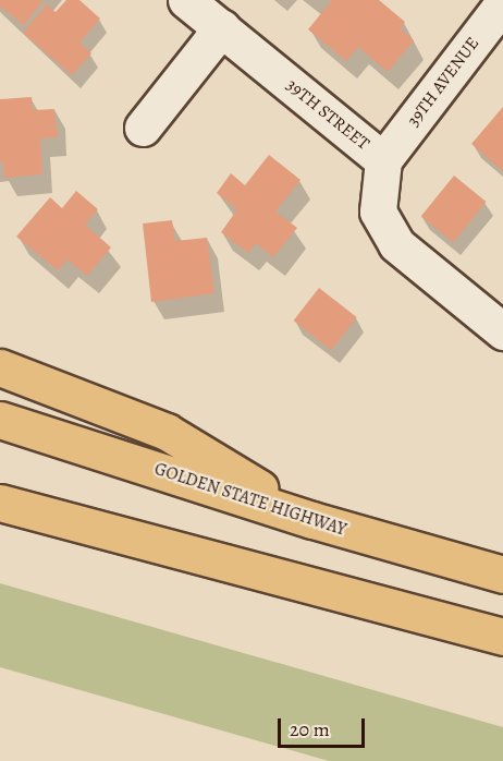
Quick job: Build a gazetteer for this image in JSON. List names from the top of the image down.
{
  "streets": {
    "highway": ["GOLDEN STATE HIGHWAY"],
    "street": ["39TH AVENUE", "39TH STREET"]
  },
  "crossings": [
    ["39TH AVENUE", "39TH STREET"]
  ],
  "scale_bar": "20 m"
}
